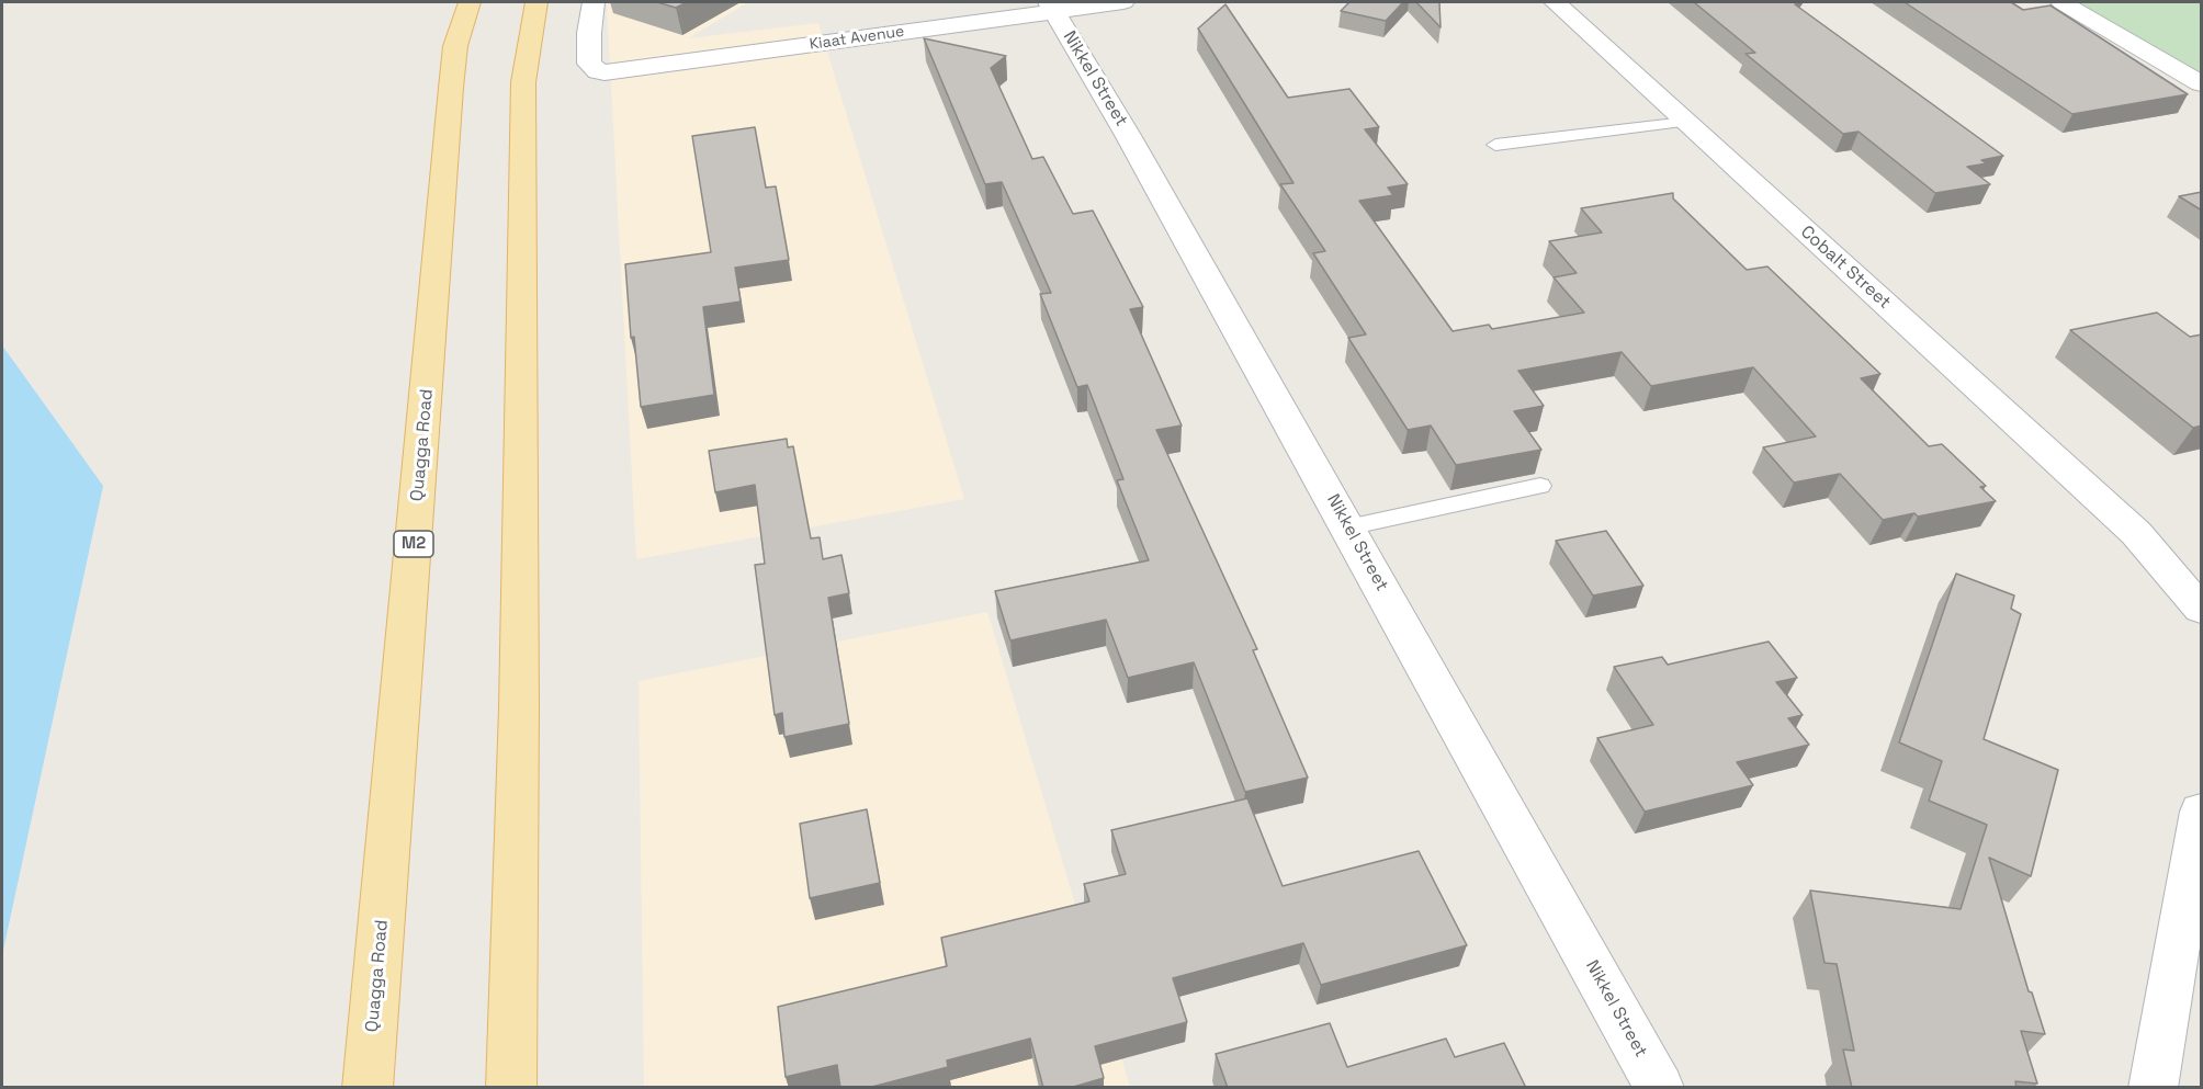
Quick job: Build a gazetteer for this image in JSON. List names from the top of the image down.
{
  "streets": {
    "main road": ["Quagga Road", "M2"],
    "street": ["Kiaat Avenue", "Nikkel Street", "Cobalt Street"]
  },
  "crossings": [
    ["Kiaat Avenue", "Nikkel Street"]
  ]
}
